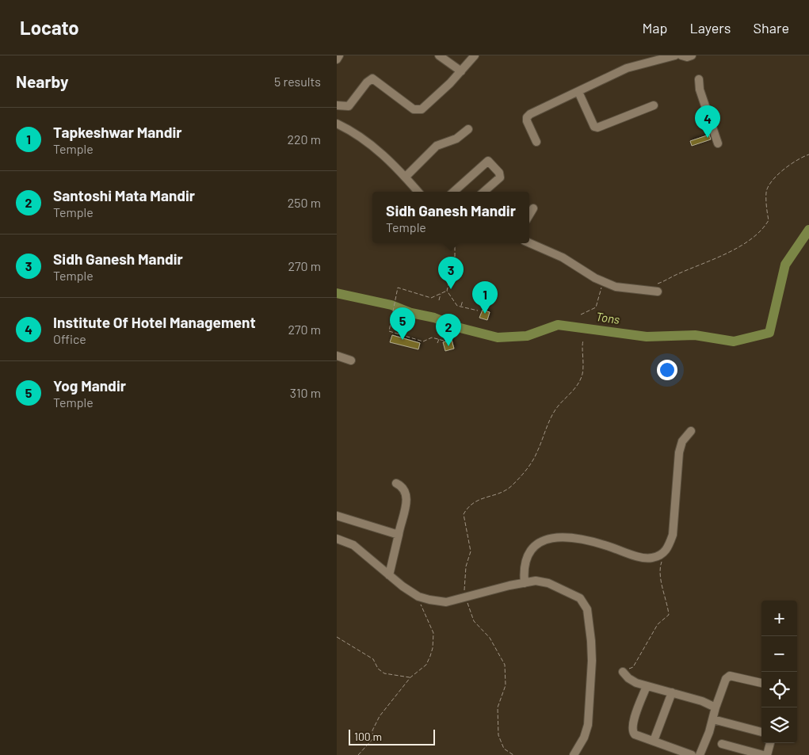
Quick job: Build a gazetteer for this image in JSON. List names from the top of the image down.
{
  "water": ["Tons"],
  "scale_bar": "100 m",
  "page": {
    "header": "Locato",
    "nav": ["Map", "Layers", "Share"],
    "heading": ["Nearby", "5 results"],
    "pins": [
      "4",
      "3",
      "1",
      "5",
      "2"
    ],
    "list": [
      {
        "mark": "1",
        "name": "Tapkeshwar Mandir",
        "note": "Temple",
        "value": "220 m"
      },
      {
        "mark": "2",
        "name": "Santoshi Mata Mandir",
        "note": "Temple",
        "value": "250 m"
      },
      {
        "mark": "3",
        "name": "Sidh Ganesh Mandir",
        "note": "Temple",
        "value": "270 m"
      },
      {
        "mark": "4",
        "name": "Institute Of Hotel Management",
        "note": "Office",
        "value": "270 m"
      },
      {
        "mark": "5",
        "name": "Yog Mandir",
        "note": "Temple",
        "value": "310 m"
      }
    ],
    "popup": ["Sidh Ganesh Mandir", "Temple"],
    "map_buttons": ["+", "−"],
    "scale": "100 m"
  }
}
